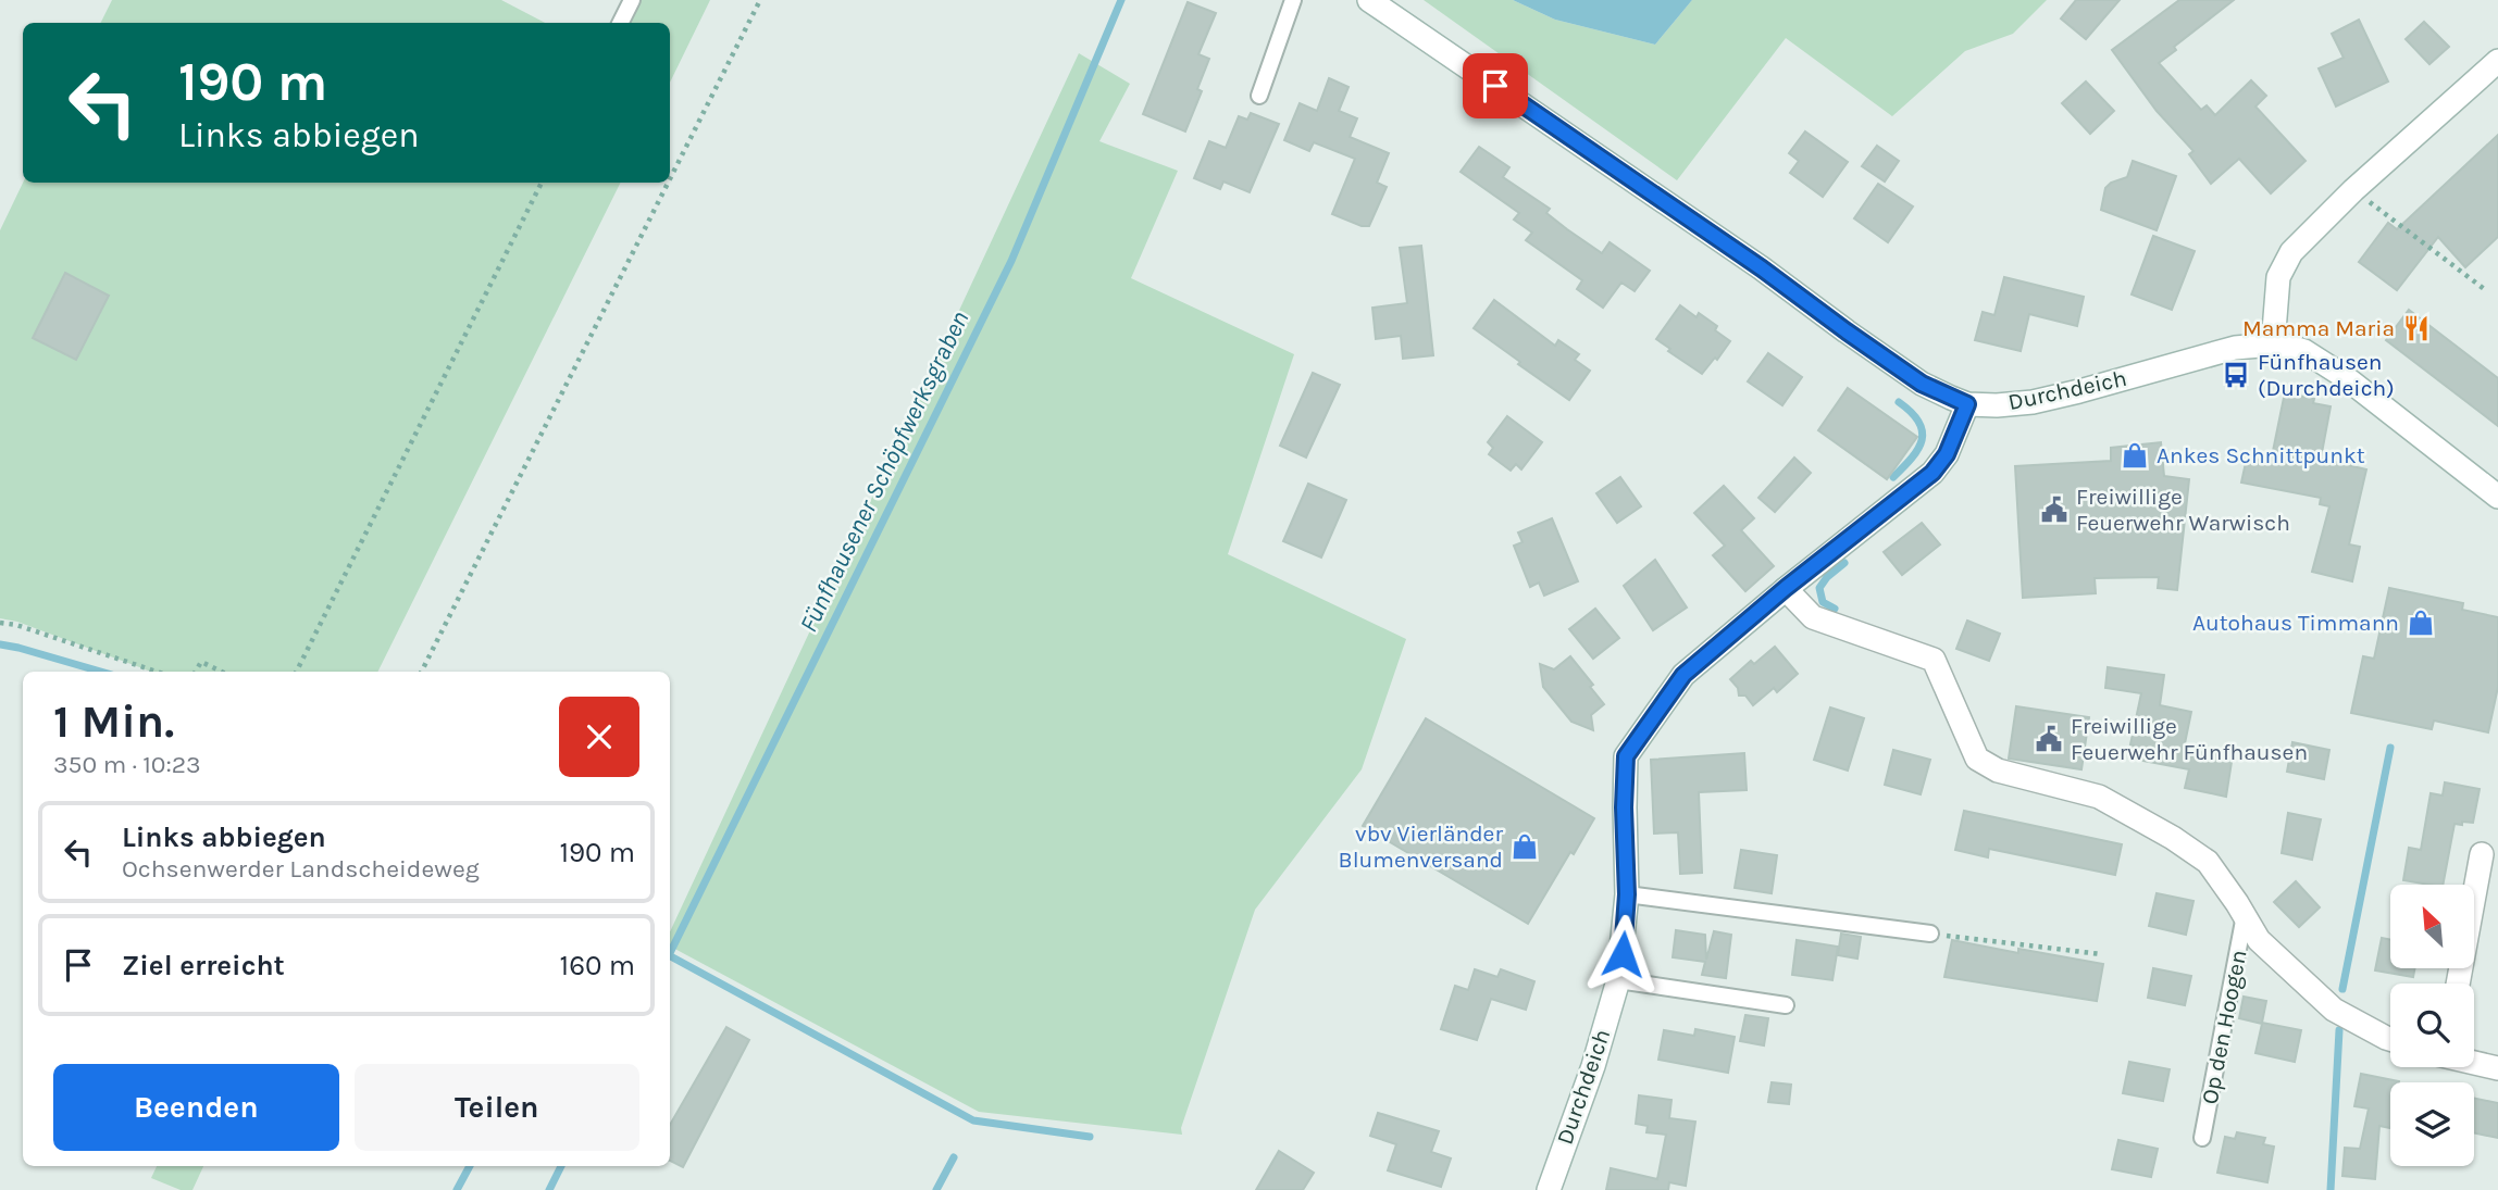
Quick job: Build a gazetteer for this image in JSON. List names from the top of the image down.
{
  "streets": {
    "street": ["Durchdeich", "Op den Hoogen"]
  },
  "crossings": [
    ["Durchdeich", "Op den Hoogen"]
  ],
  "water": ["Fünfhausener Schöpfwerksgraben"],
  "places": {
    "restaurant": ["Mamma Maria"],
    "bus stop": ["Fünfhausen (Durchdeich)"],
    "shop": ["Ankes Schnittpunkt", "Autohaus Timmann", "vbv Vierländer Blumenversand"],
    "public building": ["Freiwillige Feuerwehr Warwisch", "Freiwillige Feuerwehr Fünfhausen"]
  },
  "north": "top left",
  "page": {
    "turn": ["190 m", "Links abbiegen"],
    "heading": ["1 Min.", "350 m · 10:23"],
    "list": [
      {
        "name": "Links abbiegen",
        "note": "Ochsenwerder Landscheideweg",
        "value": "190 m"
      },
      {
        "name": "Ziel erreicht",
        "value": "160 m"
      }
    ],
    "buttons": ["Beenden", "Teilen"]
  }
}
